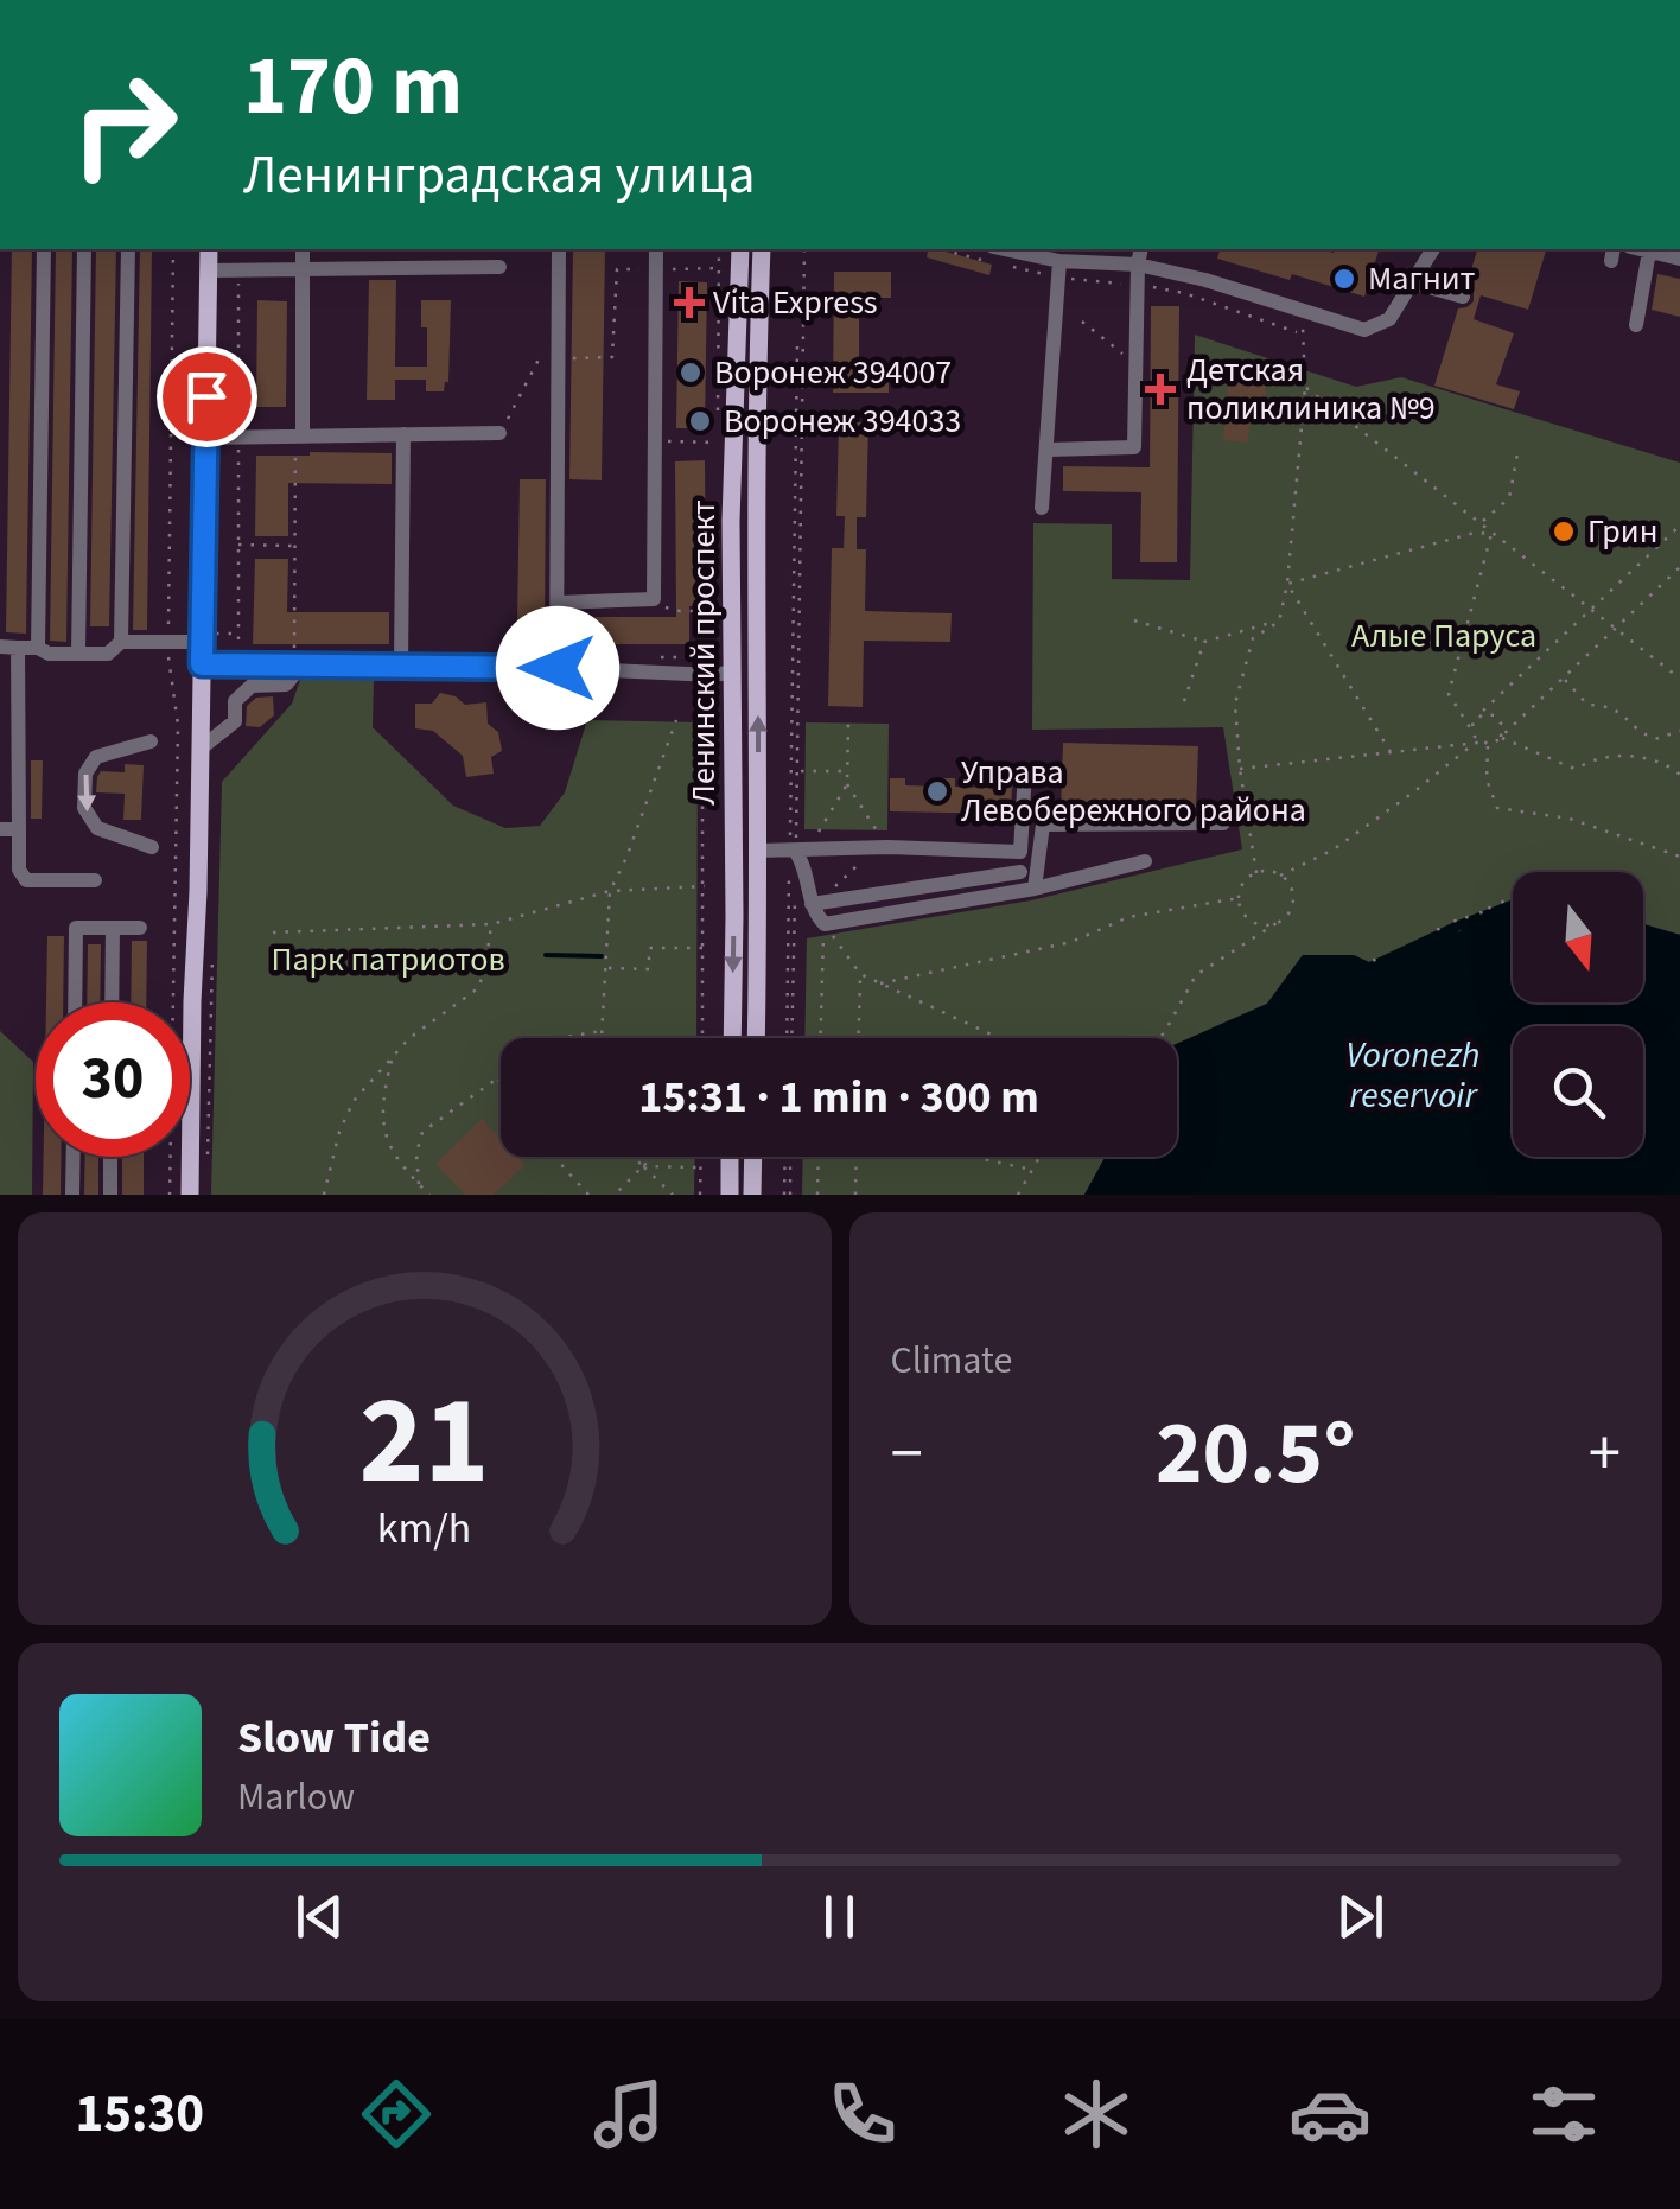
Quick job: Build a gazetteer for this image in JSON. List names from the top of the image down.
{
  "streets": {
    "main road": ["Ленинский проспект"]
  },
  "water": ["Voronezh reservoir"],
  "parks": ["Алые Паруса", "Парк патриотов"],
  "places": {
    "other": [
      "Магнит",
      "Воронеж 394007",
      "Воронеж 394033",
      "Грин",
      "Управа Левобережного района"
    ],
    "health": ["Vita Express", "Детская поликлиника №9"]
  },
  "north": "bottom",
  "page": {
    "turn": ["170 m", "Ленинградская улица"],
    "limit": "30",
    "trip": "15:31 · 1 min · 300 m",
    "tile": "Climate",
    "heat": ["−", "20.5°", "+"],
    "song": ["Slow Tide", "Marlow"],
    "tabs": "15:30",
    "gauge": ["21", "km/h"]
  }
}
